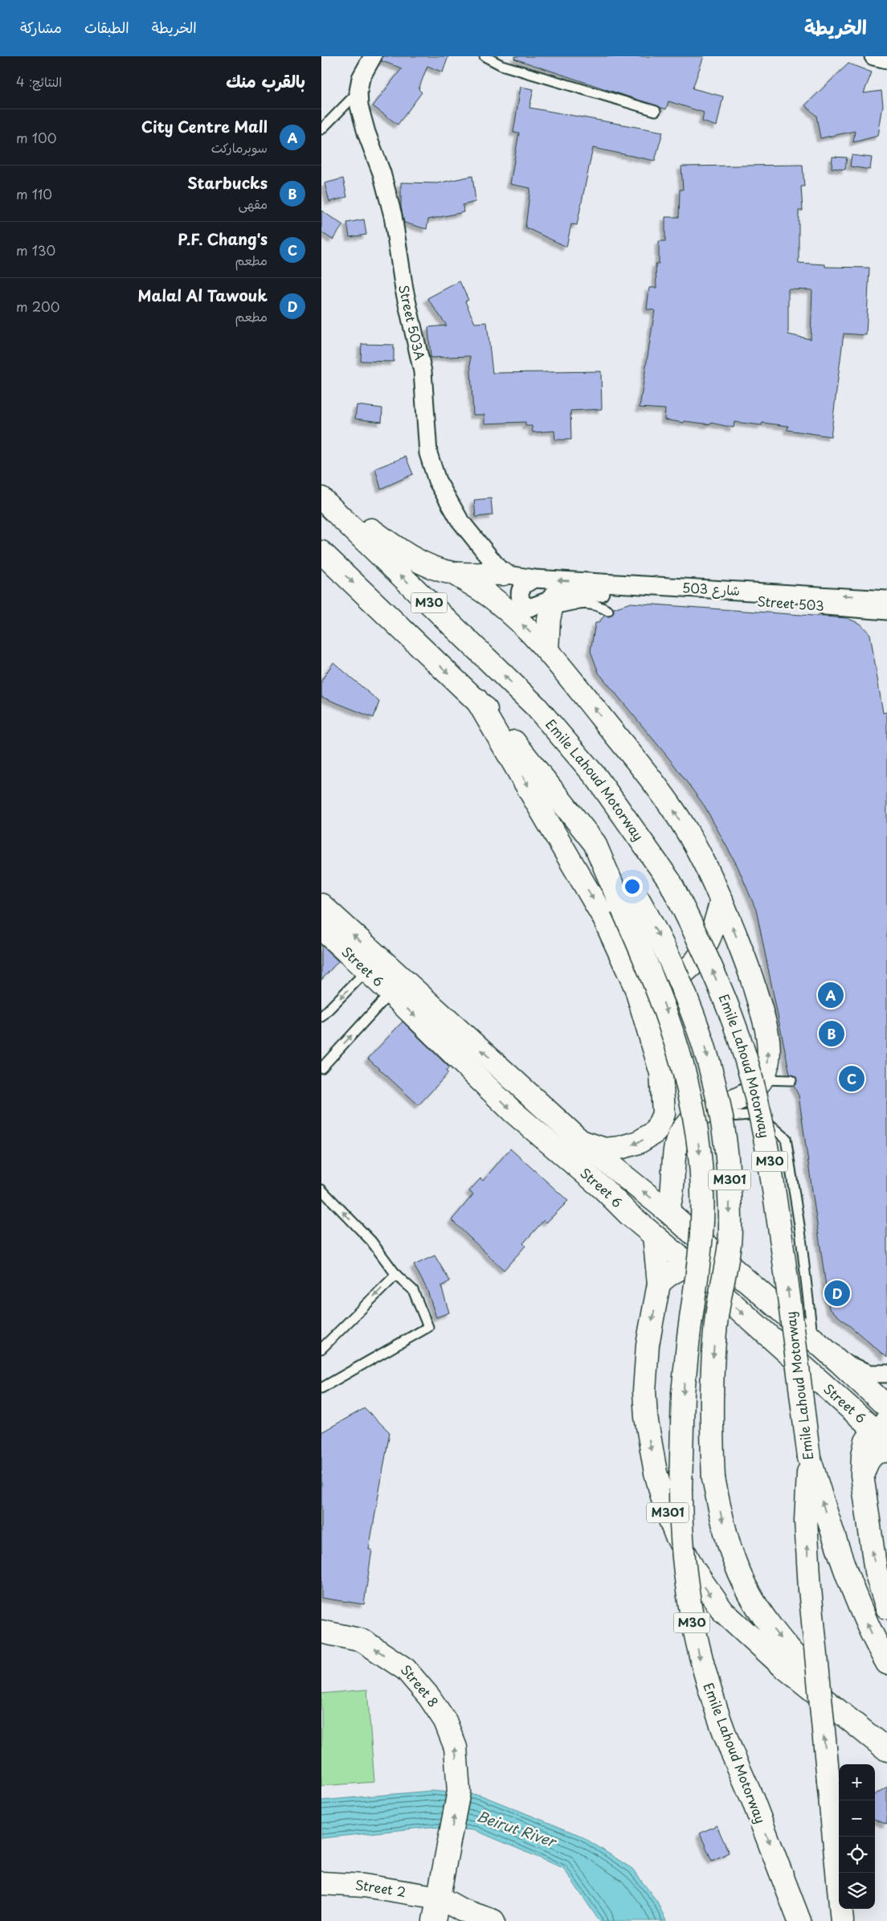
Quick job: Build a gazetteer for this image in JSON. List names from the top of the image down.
{
  "streets": {
    "main road": [
      "M30",
      "Emile Lahoud Motorway",
      "Street 6",
      "M301",
      "Street 8",
      "Street 2"
    ],
    "street": ["Street 503A", "شارع 503"]
  },
  "crossings": [
    ["Street 503A", "شارع 503"],
    ["Emile Lahoud Motorway", "M301"],
    ["Street 6", "M301"],
    ["Street 8", "Street 2"]
  ],
  "one_way": ["Street 8"],
  "water": ["Beirut River"],
  "page": {
    "header": "الخريطة",
    "nav": ["الخريطة", "الطبقات", "مشاركة"],
    "heading": ["بالقرب منك", "النتائج: 4"],
    "list": [
      {
        "mark": "A",
        "name": "City Centre Mall",
        "note": "سوبرماركت",
        "value": "100 m"
      },
      {
        "mark": "B",
        "name": "Starbucks",
        "note": "مقهى",
        "value": "110 m"
      },
      {
        "mark": "C",
        "name": "P.F. Chang's",
        "note": "مطعم",
        "value": "130 m"
      },
      {
        "mark": "D",
        "name": "Malal Al Tawouk",
        "note": "مطعم",
        "value": "200 m"
      }
    ],
    "pins": [
      "A",
      "B",
      "C",
      "D"
    ],
    "map_buttons": ["+", "−"]
  }
}
